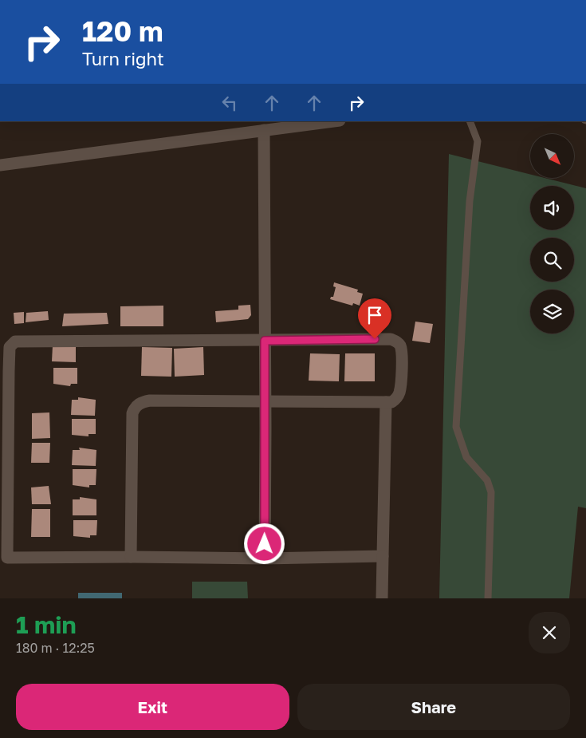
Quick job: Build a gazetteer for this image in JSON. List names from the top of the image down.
{
  "north": "bottom right",
  "page": {
    "turn": ["120 m", "Turn right"],
    "heading": ["1 min", "180 m · 12:25"],
    "buttons": ["Exit", "Share"]
  }
}
